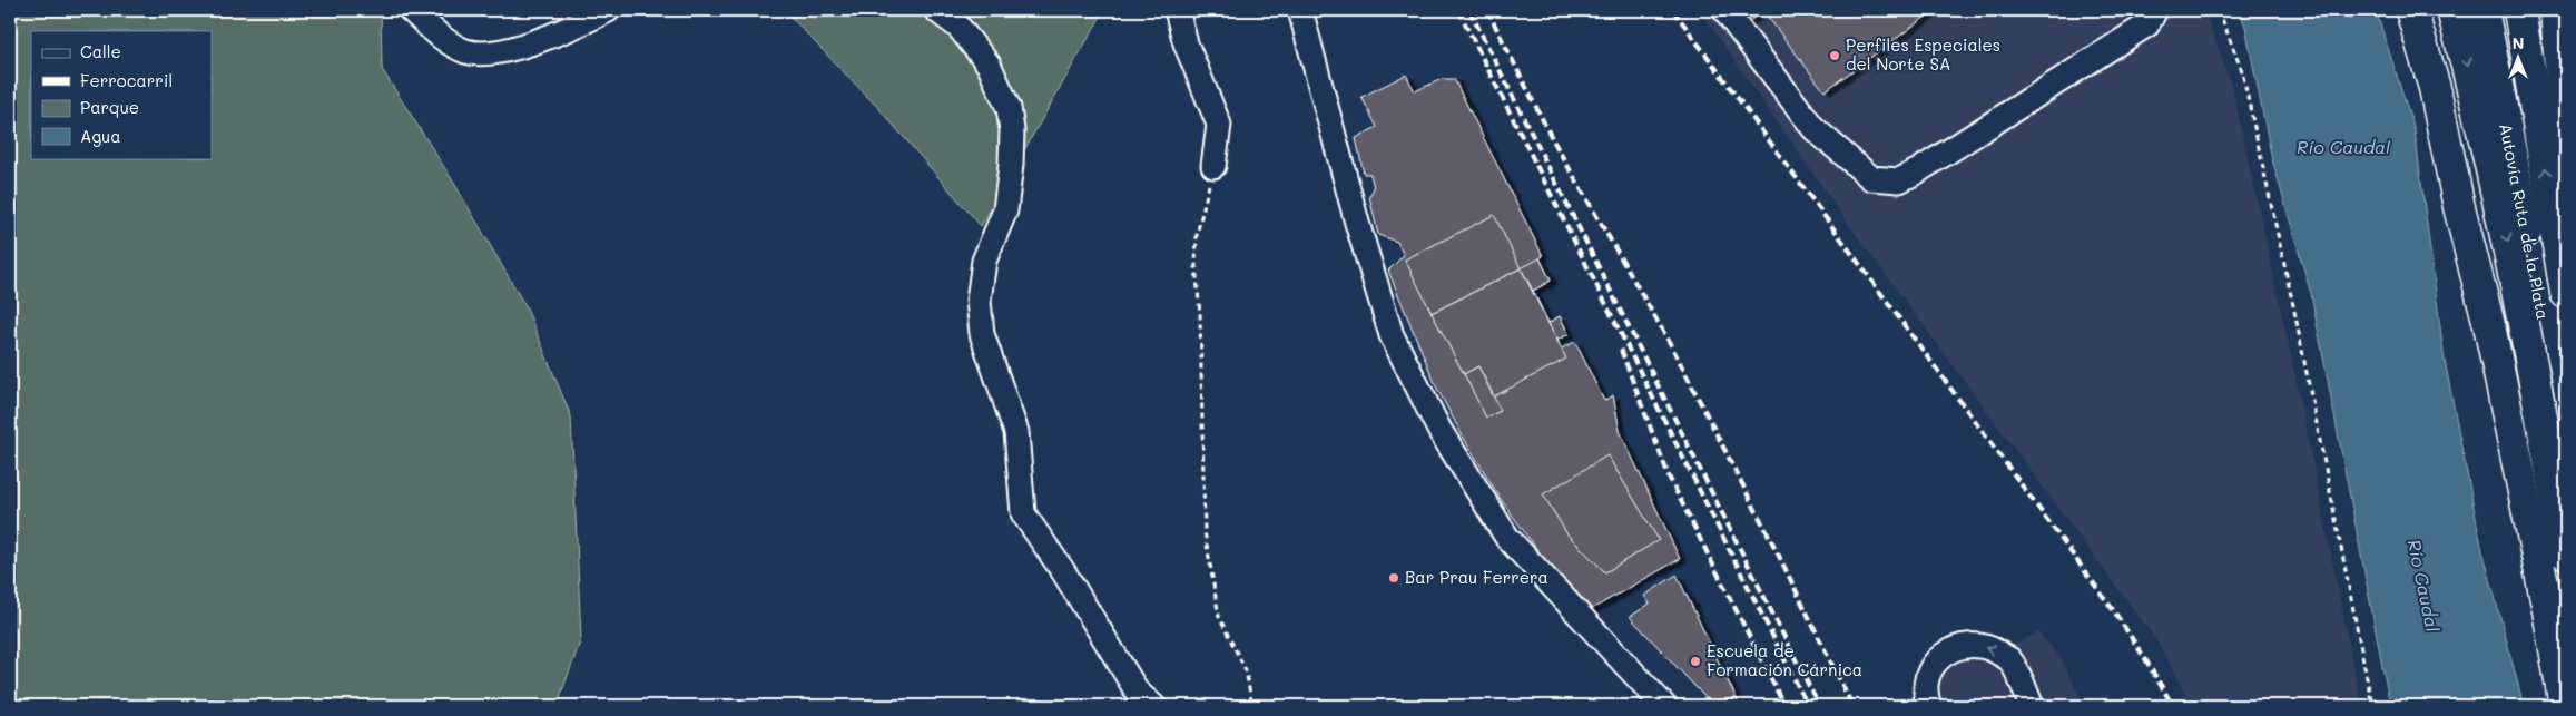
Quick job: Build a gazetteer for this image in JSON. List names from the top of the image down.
{
  "streets": {
    "highway": ["Autovía Ruta de la Plata"]
  },
  "water": ["Río Caudal"],
  "places": ["Perfiles Especiales del Norte SA", "Bar Prau Ferrera", "Escuela de Formación Cárnica"],
  "legend": [
    "Calle",
    "Ferrocarril",
    "Parque",
    "Agua"
  ],
  "north": "top"
}
